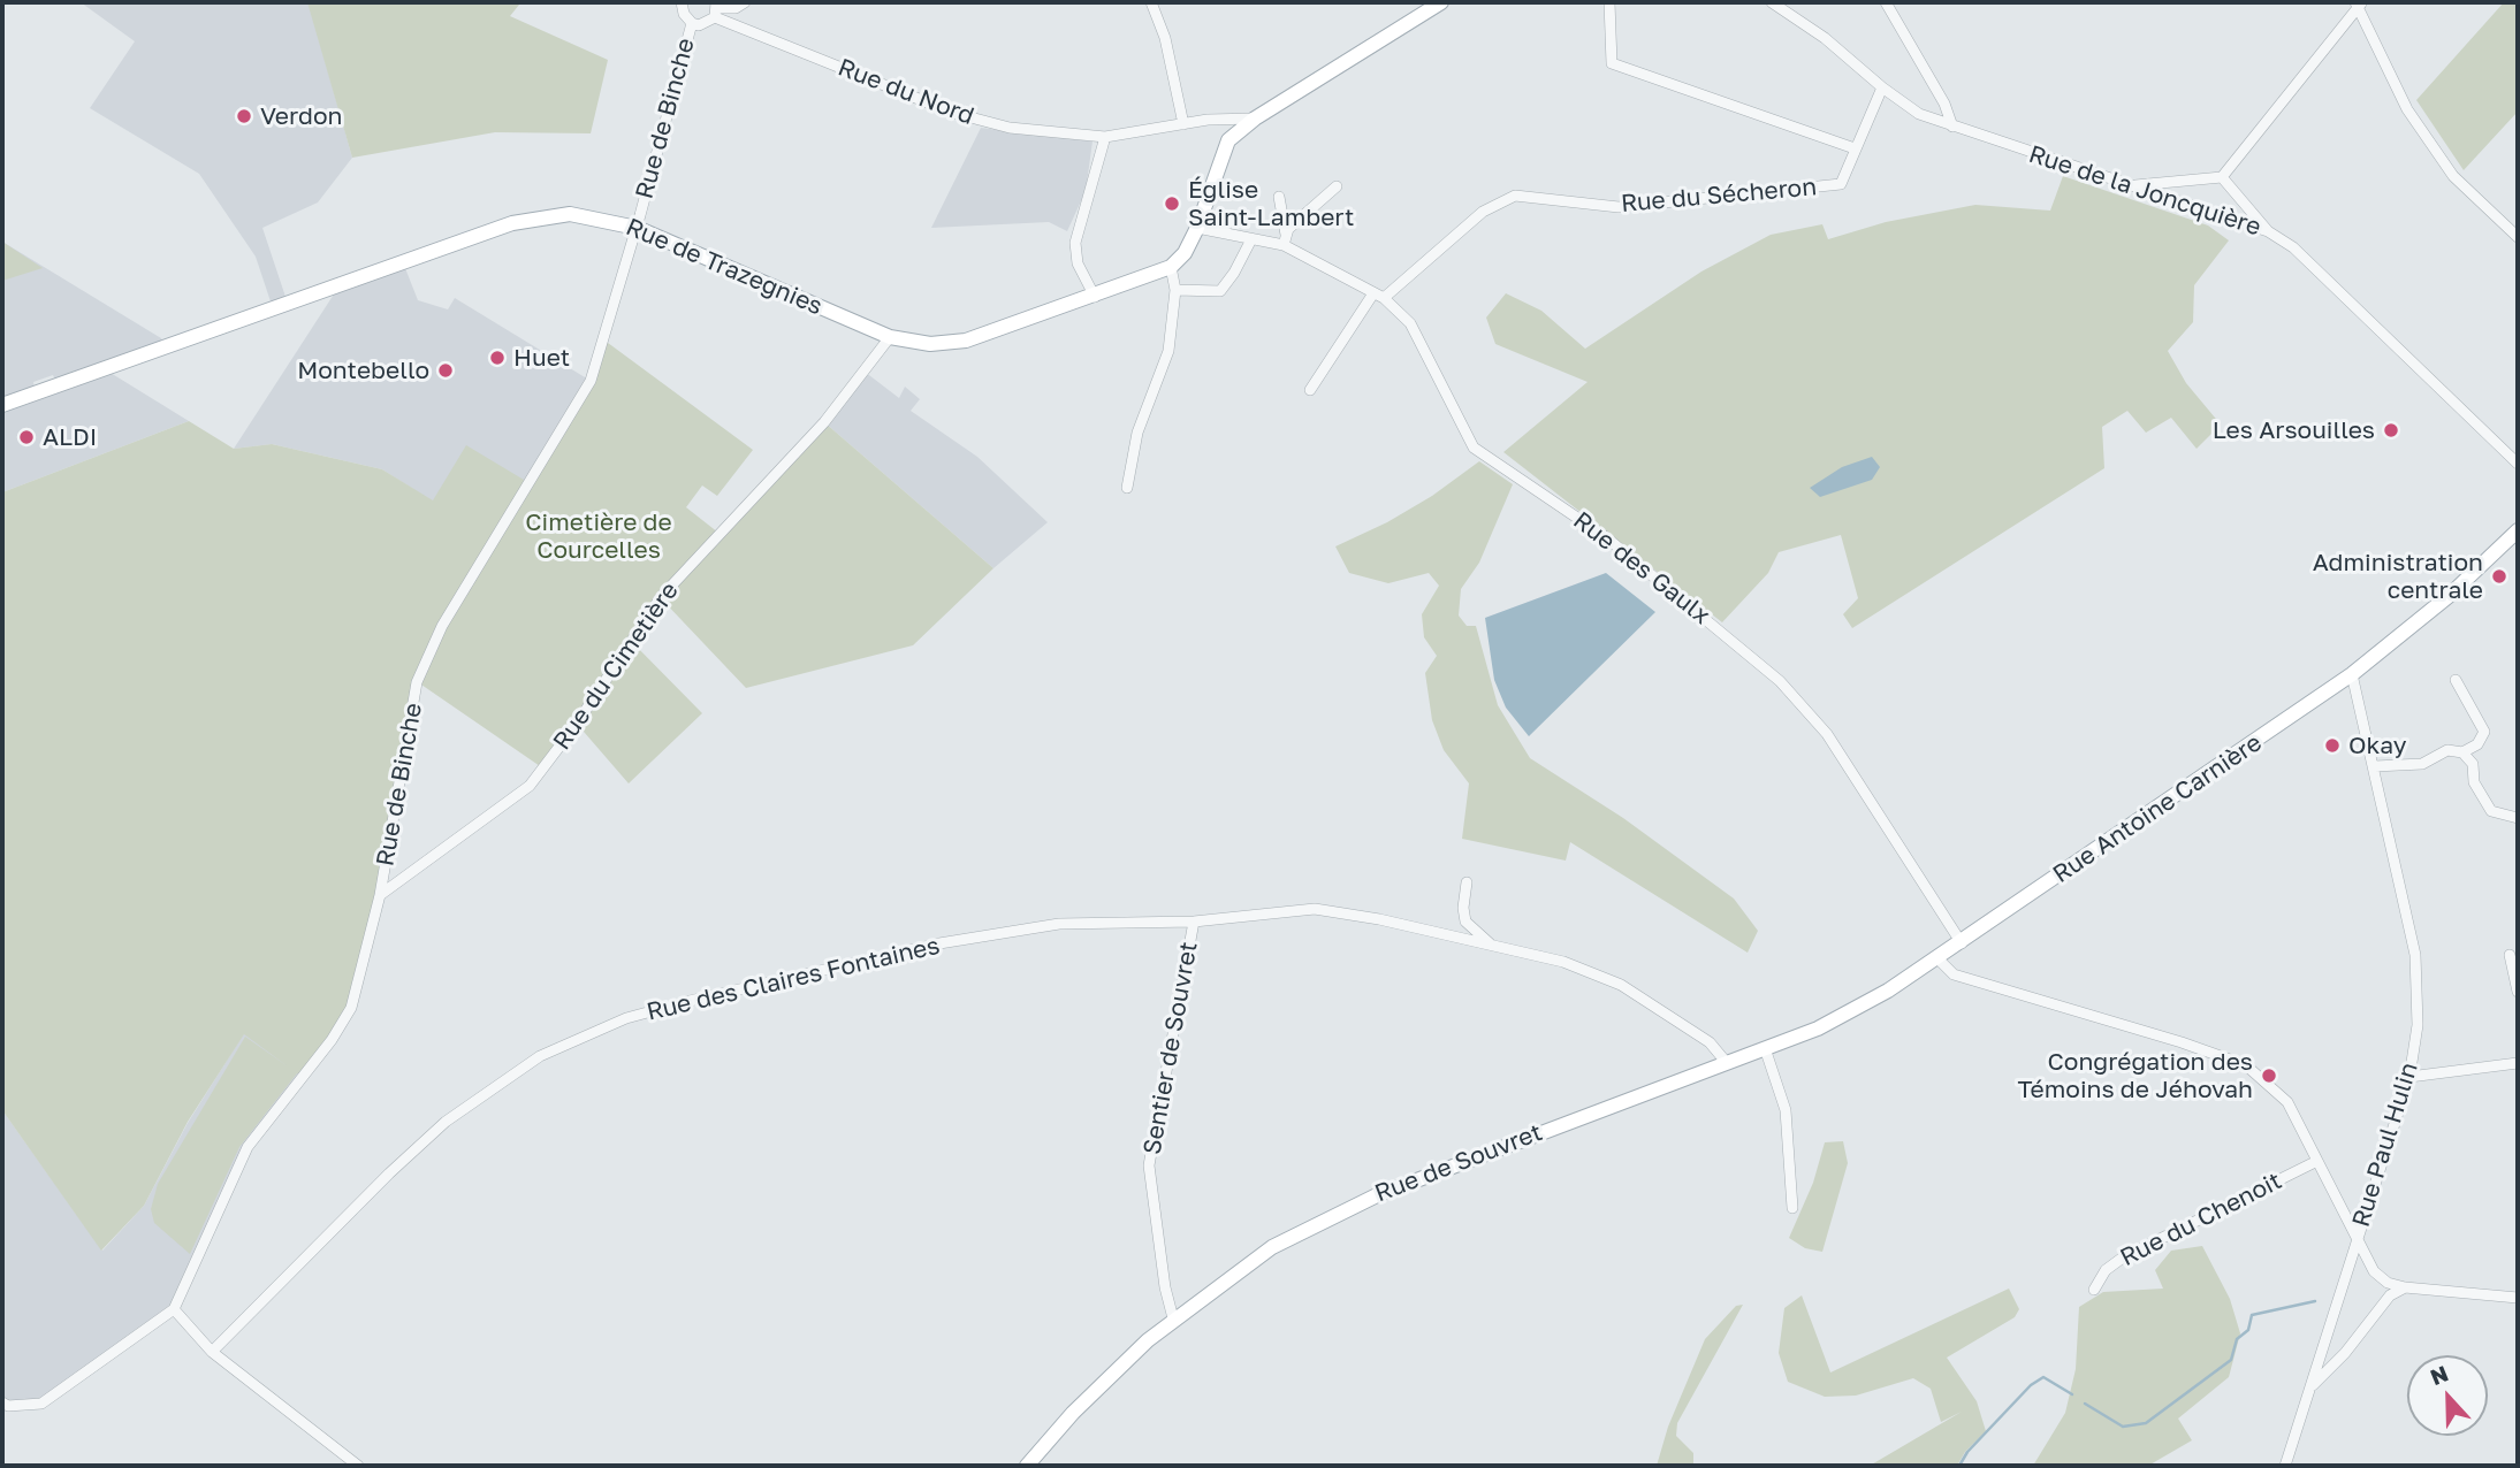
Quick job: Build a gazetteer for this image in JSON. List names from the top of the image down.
{
  "streets": {
    "main road": ["Rue de Trazegnies", "Rue Antoine Carnière", "Rue de Souvret"],
    "street": [
      "Rue du Nord",
      "Rue de Binche",
      "Rue de la Joncquière",
      "Rue du Sécheron",
      "Rue des Gaulx",
      "Rue du Cimetière",
      "Rue des Claires Fontaines",
      "Sentier de Souvret",
      "Rue Paul Hulin",
      "Rue du Chenoit"
    ]
  },
  "crossings": [
    ["Rue de Binche", "Rue de Trazegnies"],
    ["Rue de Binche", "Rue du Cimetière"],
    ["Rue de la Joncquière", "Rue du Sécheron"],
    ["Rue du Sécheron", "Rue des Gaulx"],
    ["Rue de Trazegnies", "Rue du Cimetière"],
    ["Rue des Gaulx", "Rue Antoine Carnière"],
    ["Rue des Gaulx", "Rue de Souvret"],
    ["Rue Antoine Carnière", "Rue Paul Hulin"],
    ["Rue Antoine Carnière", "Rue de Souvret"],
    ["Rue des Claires Fontaines", "Sentier de Souvret"],
    ["Rue des Claires Fontaines", "Rue de Souvret"],
    ["Sentier de Souvret", "Rue de Souvret"]
  ],
  "parks": ["Cimetière de Courcelles"],
  "places": [
    "Verdon",
    "Église Saint-Lambert",
    "Huet",
    "Montebello",
    "Les Arsouilles",
    "ALDI",
    "Administration centrale",
    "Okay",
    "Congrégation des Témoins de Jéhovah"
  ],
  "north": "top"
}
